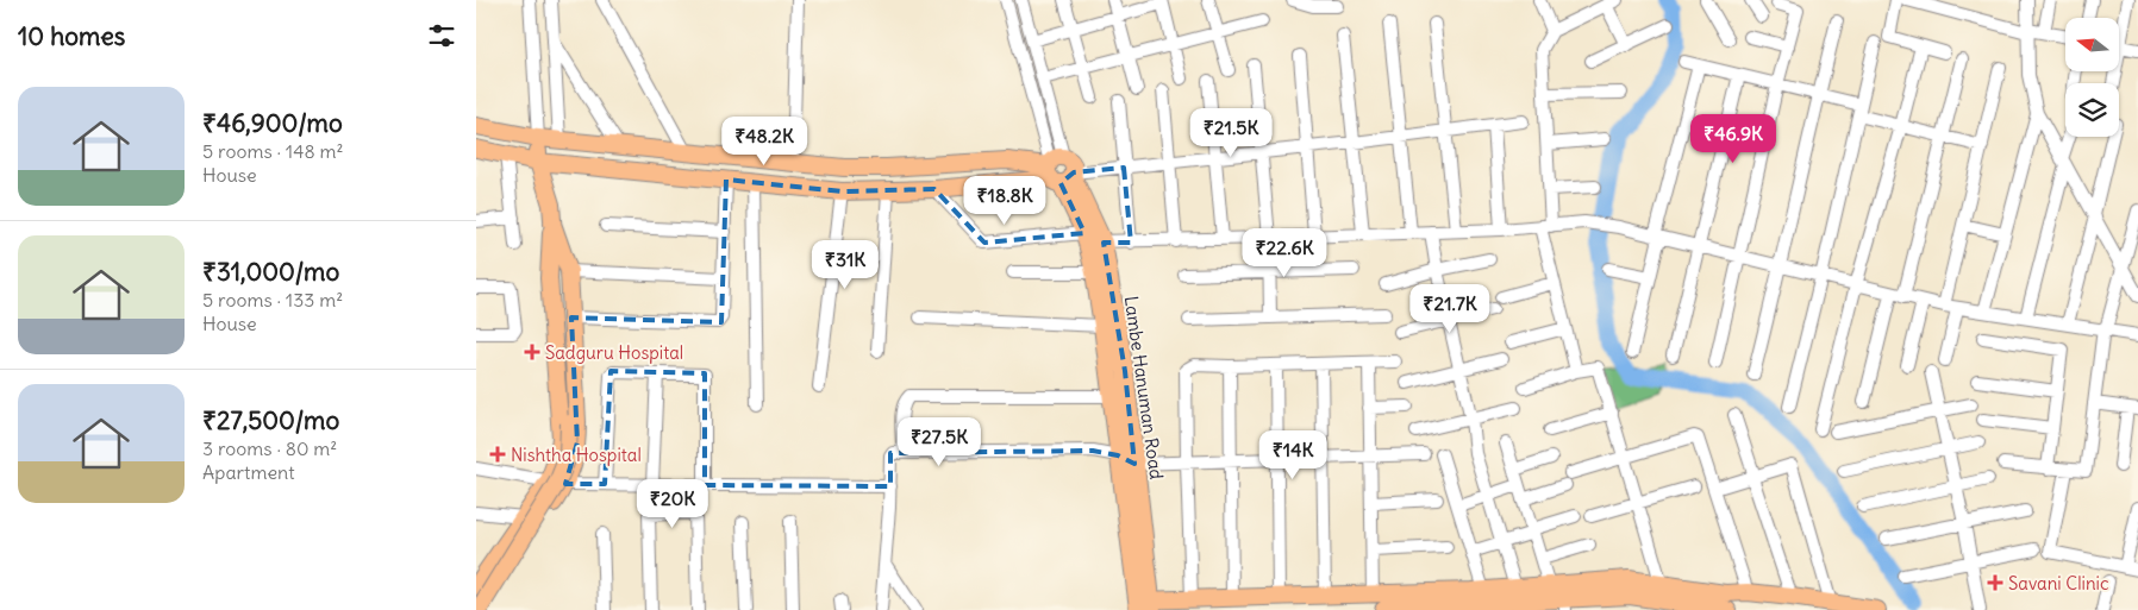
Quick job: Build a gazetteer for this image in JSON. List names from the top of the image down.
{
  "streets": {
    "main road": ["Lambe Hanuman Road"]
  },
  "places": {
    "health": ["Sadguru Hospital", "Nishtha Hospital", "Savani Clinic"]
  },
  "north": "left",
  "page": {
    "heading": "10 homes",
    "list": [
      {
        "name": "₹46,900/mo",
        "note": "5 rooms · 148 m² · House"
      },
      {
        "name": "₹31,000/mo",
        "note": "5 rooms · 133 m² · House"
      },
      {
        "name": "₹27,500/mo",
        "note": "3 rooms · 80 m² · Apartment"
      }
    ],
    "price": [
      "₹21.5K",
      "₹46.9K",
      "₹48.2K",
      "₹18.8K",
      "₹22.6K",
      "₹31K",
      "₹21.7K",
      "₹27.5K",
      "₹14K",
      "₹20K"
    ]
  }
}
